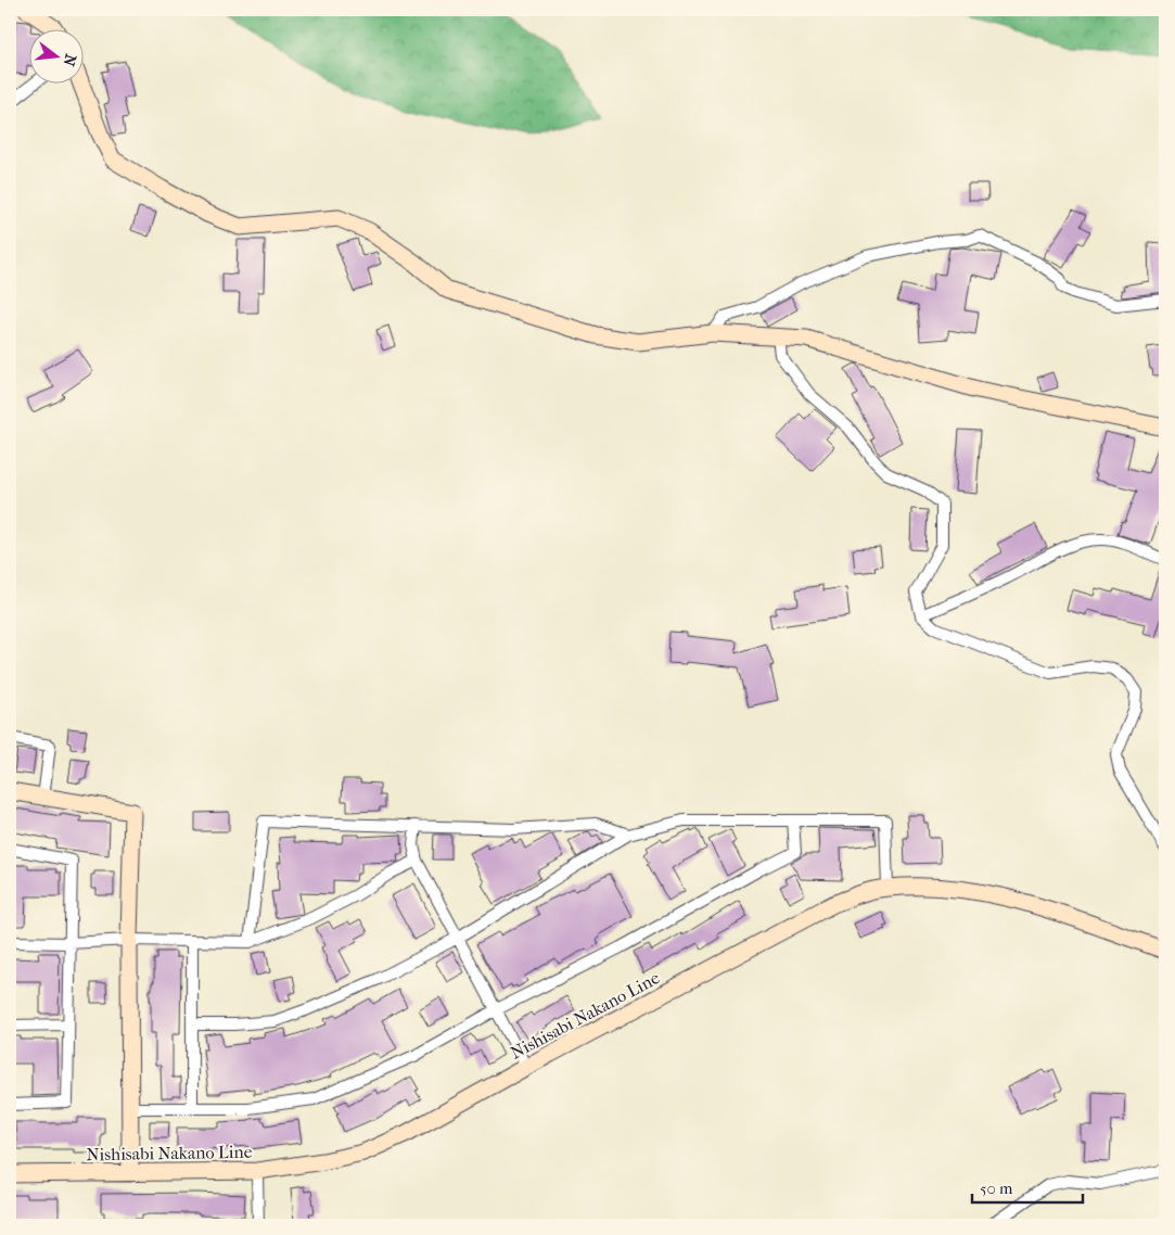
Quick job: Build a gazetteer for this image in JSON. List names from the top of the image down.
{
  "streets": {
    "street": ["Nishisabi Nakano Line"]
  },
  "scale_bar": "50 m",
  "north": "right"
}
